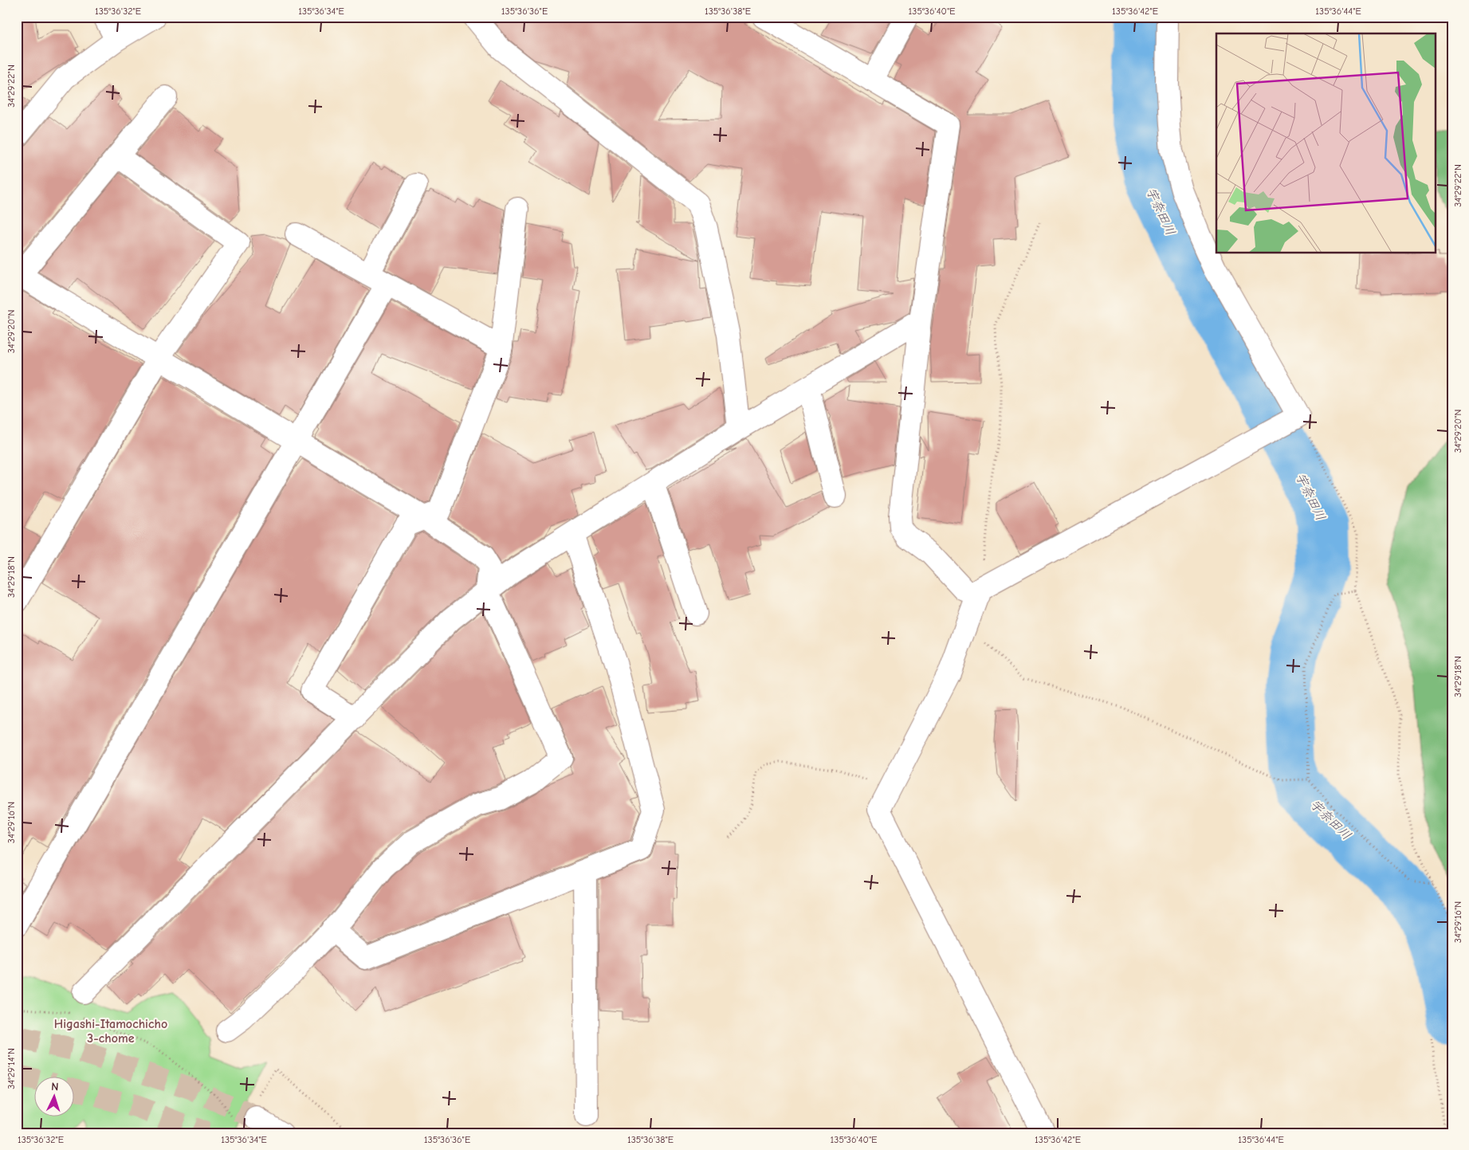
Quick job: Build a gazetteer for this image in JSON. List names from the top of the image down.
{
  "districts": ["Higashi-Itamochicho 3-chome"],
  "water": ["宇奈田川"],
  "north": "top",
  "coordinates": [
    "135°36'32\"E",
    "135°36'34\"E",
    "135°36'36\"E",
    "135°36'38\"E",
    "135°36'40\"E",
    "135°36'42\"E",
    "135°36'44\"E",
    "34°29'22\"N",
    "34°29'20\"N",
    "34°29'18\"N",
    "34°29'16\"N",
    "34°29'14\"N"
  ]
}
